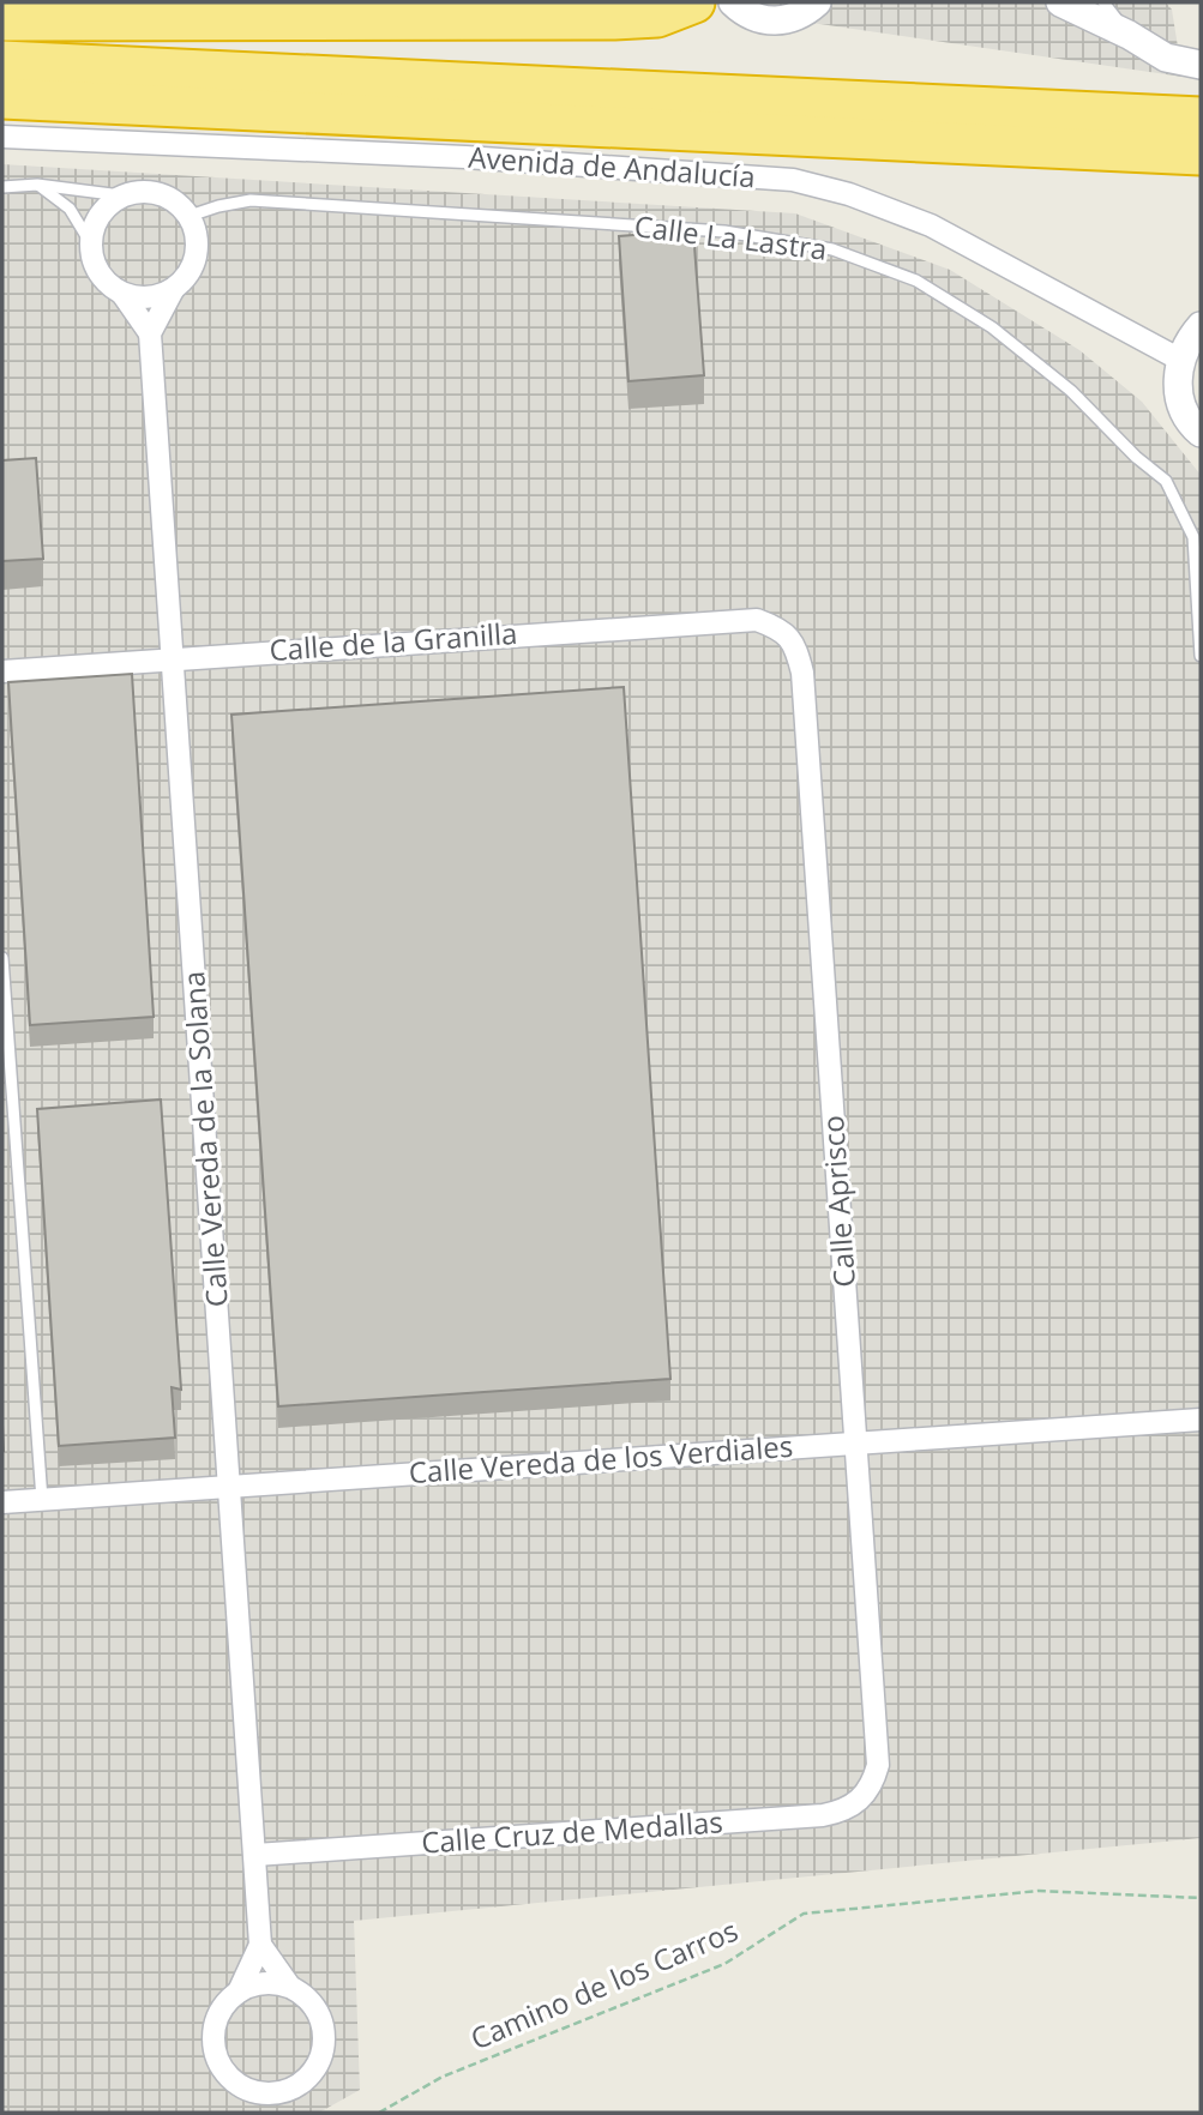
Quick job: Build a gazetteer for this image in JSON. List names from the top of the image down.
{
  "streets": {
    "street": [
      "Avenida de Andalucía",
      "Calle de la Granilla",
      "Calle Vereda de la Solana",
      "Calle Aprisco",
      "Calle Vereda de los Verdiales",
      "Calle Cruz de Medallas"
    ],
    "lane": ["Calle La Lastra"],
    "path": ["Camino de los Carros"]
  },
  "crossings": [
    ["Calle de la Granilla", "Calle Vereda de la Solana"],
    ["Calle de la Granilla", "Calle Aprisco"],
    ["Calle Vereda de la Solana", "Calle Vereda de los Verdiales"],
    ["Calle Vereda de la Solana", "Calle Cruz de Medallas"],
    ["Calle Aprisco", "Calle Vereda de los Verdiales"],
    ["Calle Aprisco", "Calle Cruz de Medallas"]
  ]
}
